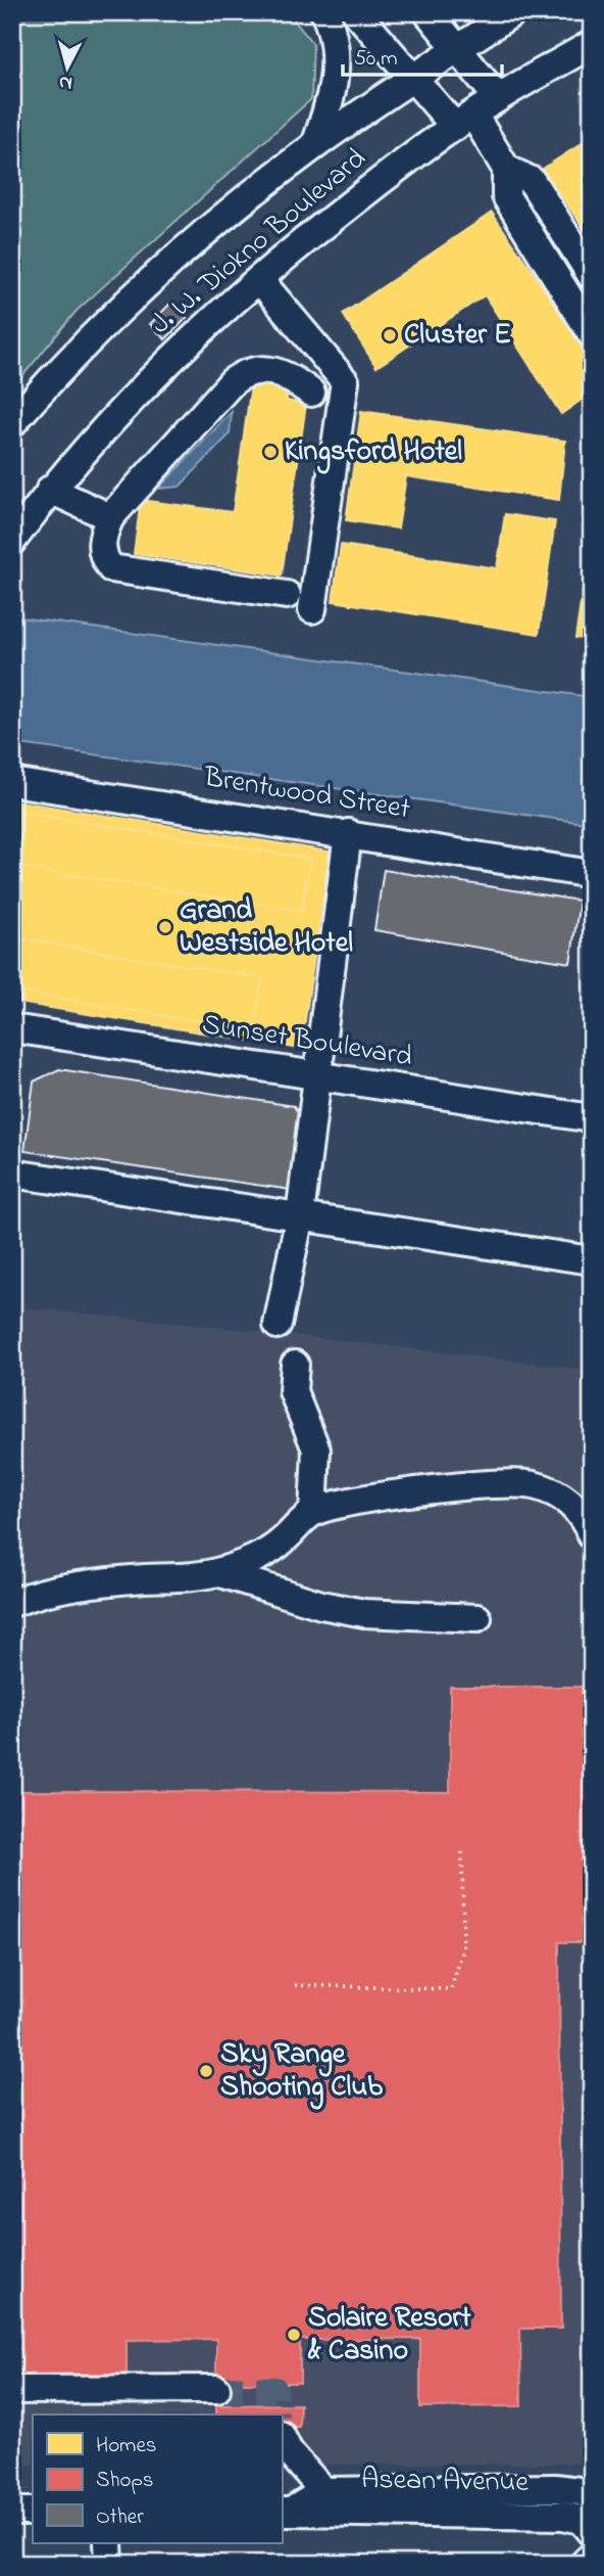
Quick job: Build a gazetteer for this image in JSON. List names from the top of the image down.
{
  "streets": {
    "street": [
      "J. W. Diokno Boulevard",
      "Brentwood Street",
      "Sunset Boulevard",
      "Asean Avenue"
    ]
  },
  "places": [
    "Cluster E",
    "Kingsford Hotel",
    "Grand Westside Hotel",
    "Sky Range Shooting Club",
    "Solaire Resort & Casino"
  ],
  "legend": ["Homes", "Shops", "Other"],
  "scale_bar": "50 m",
  "north": "bottom"
}
